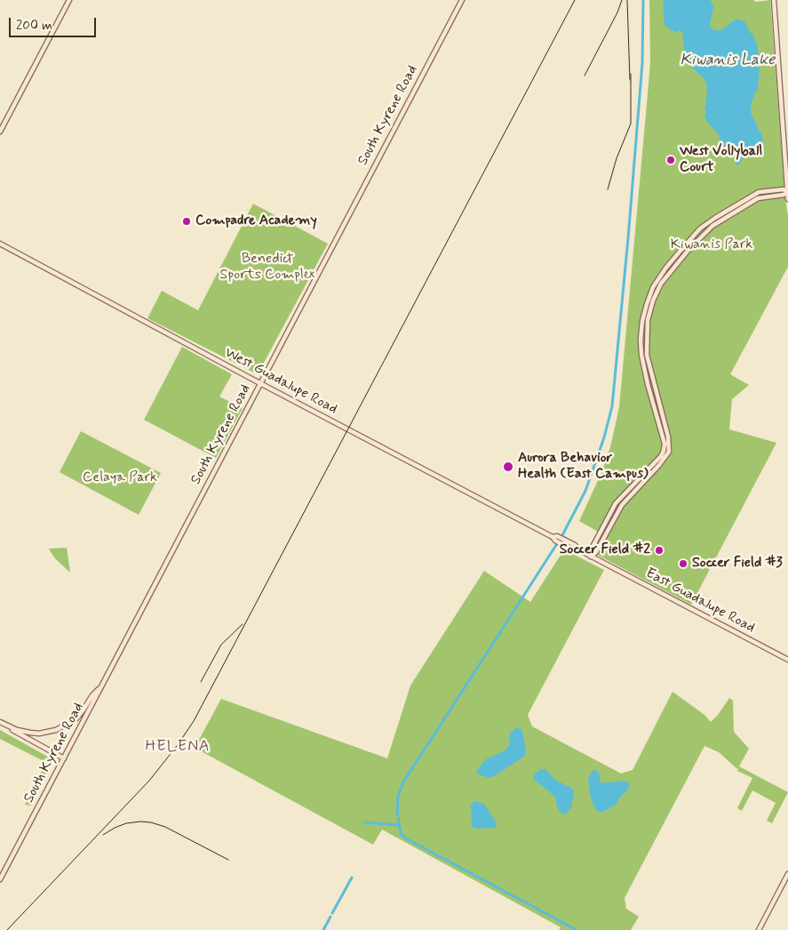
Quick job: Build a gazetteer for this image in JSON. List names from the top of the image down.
{
  "streets": {
    "main road": ["South Kyrene Road", "West Guadalupe Road", "East Guadalupe Road"]
  },
  "crossings": [
    ["South Kyrene Road", "West Guadalupe Road"],
    ["West Guadalupe Road", "East Guadalupe Road"]
  ],
  "districts": ["HELENA"],
  "water": ["Kiwanis Lake"],
  "parks": ["Kiwanis Park", "Benedict Sports Complex", "Celaya Park"],
  "places": [
    "West Vollyball Court",
    "Compadre Academy",
    "Aurora Behavior Health (East Campus)",
    "Soccer Field #2",
    "Soccer Field #3"
  ],
  "scale_bar": "200 m"
}
